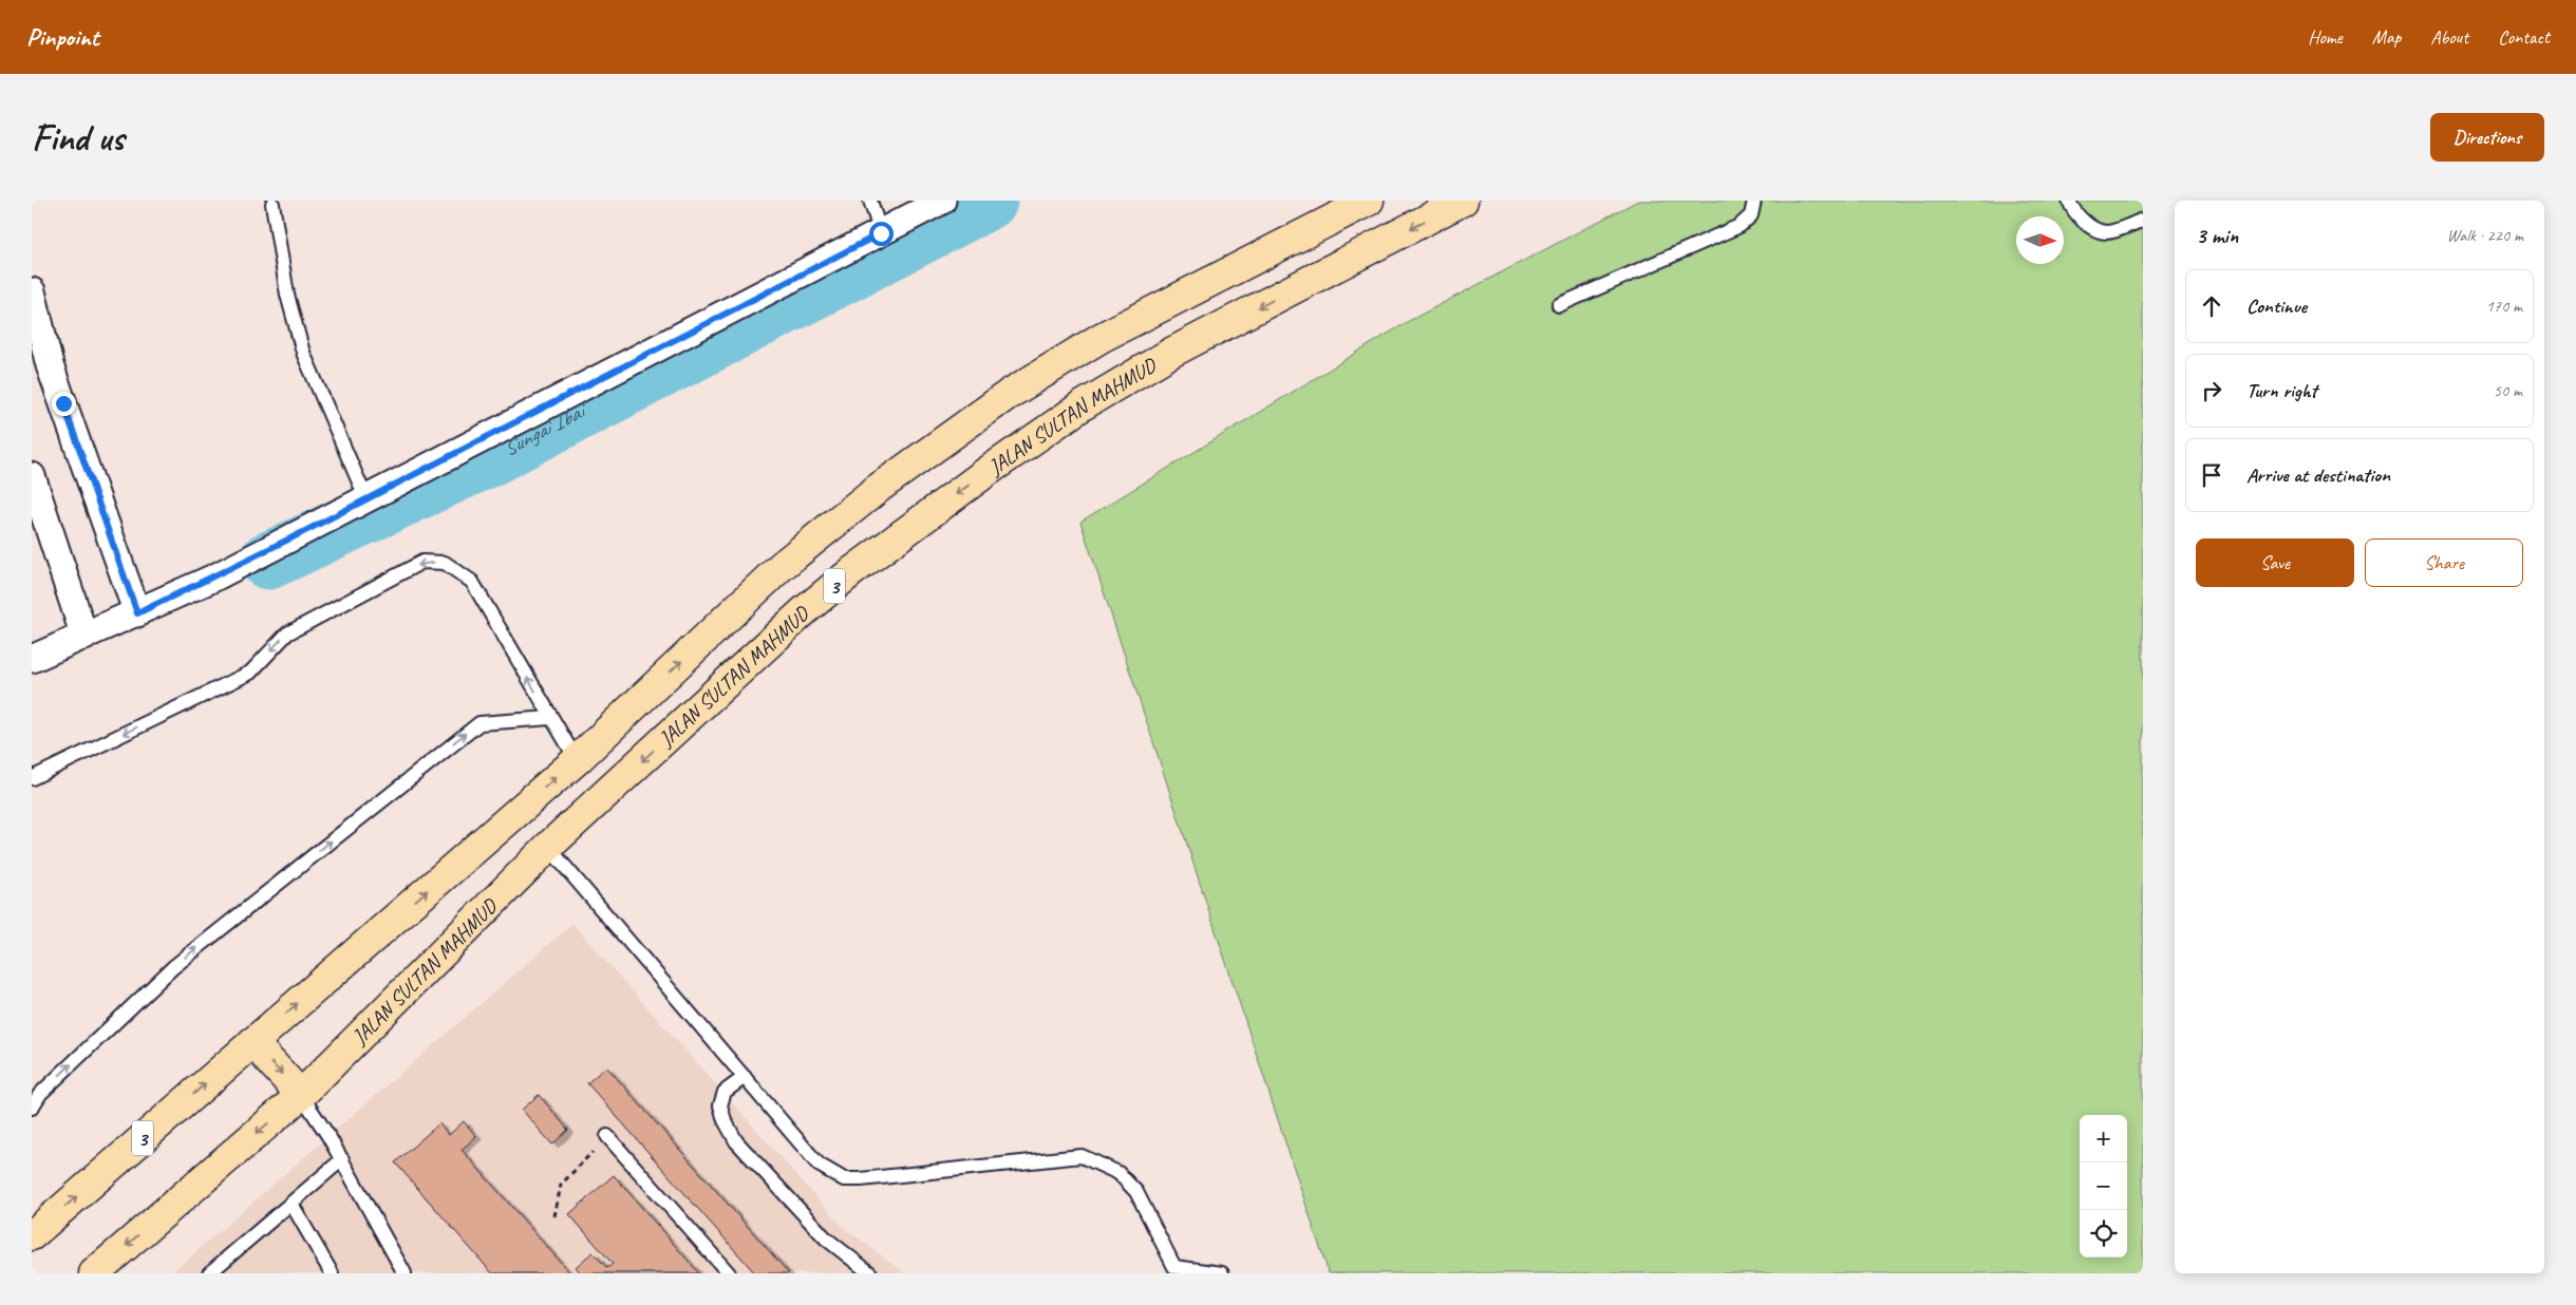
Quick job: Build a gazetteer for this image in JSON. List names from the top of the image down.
{
  "streets": {
    "highway": ["JALAN SULTAN MAHMUD", "3"]
  },
  "water": ["Sungai Ibai"],
  "north": "right",
  "page": {
    "header": "Pinpoint",
    "nav": [
      "Home",
      "Map",
      "About",
      "Contact"
    ],
    "buttons": [
      "Directions",
      ["Save", "Share"]
    ],
    "title": "Find us",
    "heading": ["3 min", "Walk · 220 m"],
    "list": [
      ["Continue", "170 m"],
      ["Turn right", "50 m"],
      "Arrive at destination"
    ],
    "map_buttons": ["+", "−"]
  }
}
